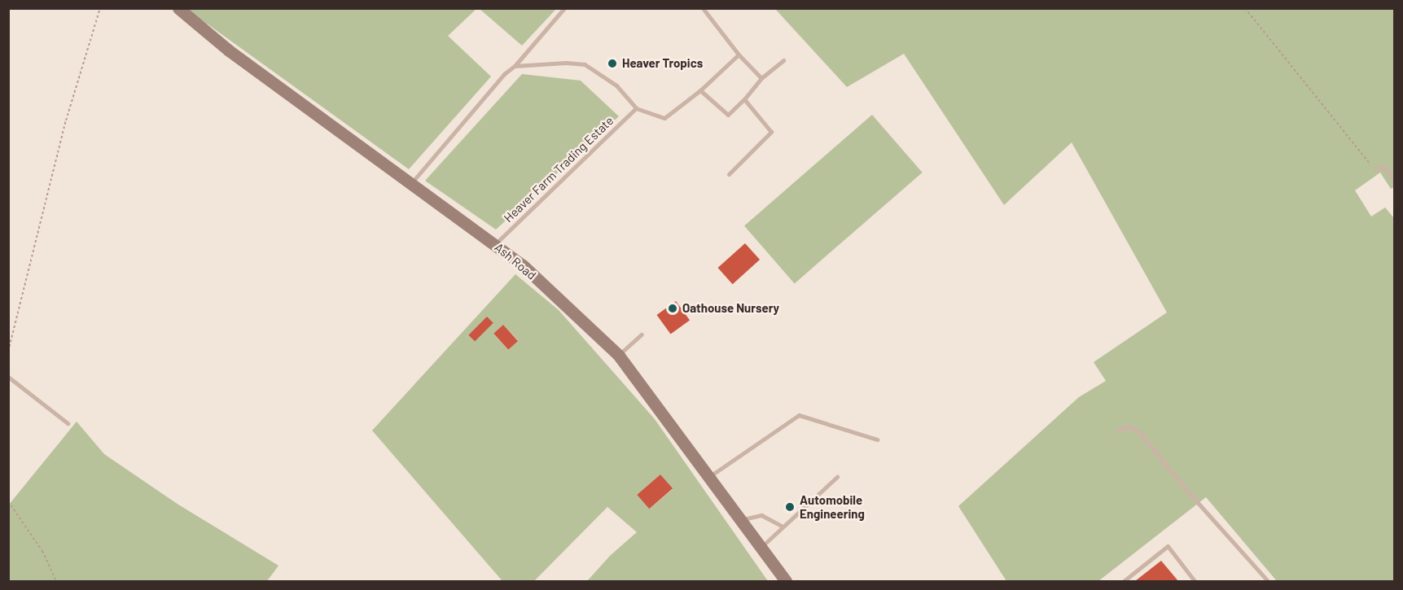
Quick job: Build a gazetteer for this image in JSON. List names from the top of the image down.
{
  "streets": {
    "street": ["Ash Road"],
    "lane": ["Heaver Farm Trading Estate"]
  },
  "crossings": [
    ["Heaver Farm Trading Estate", "Ash Road"]
  ],
  "places": ["Heaver Tropics", "Oathouse Nursery", "Automobile Engineering"]
}
